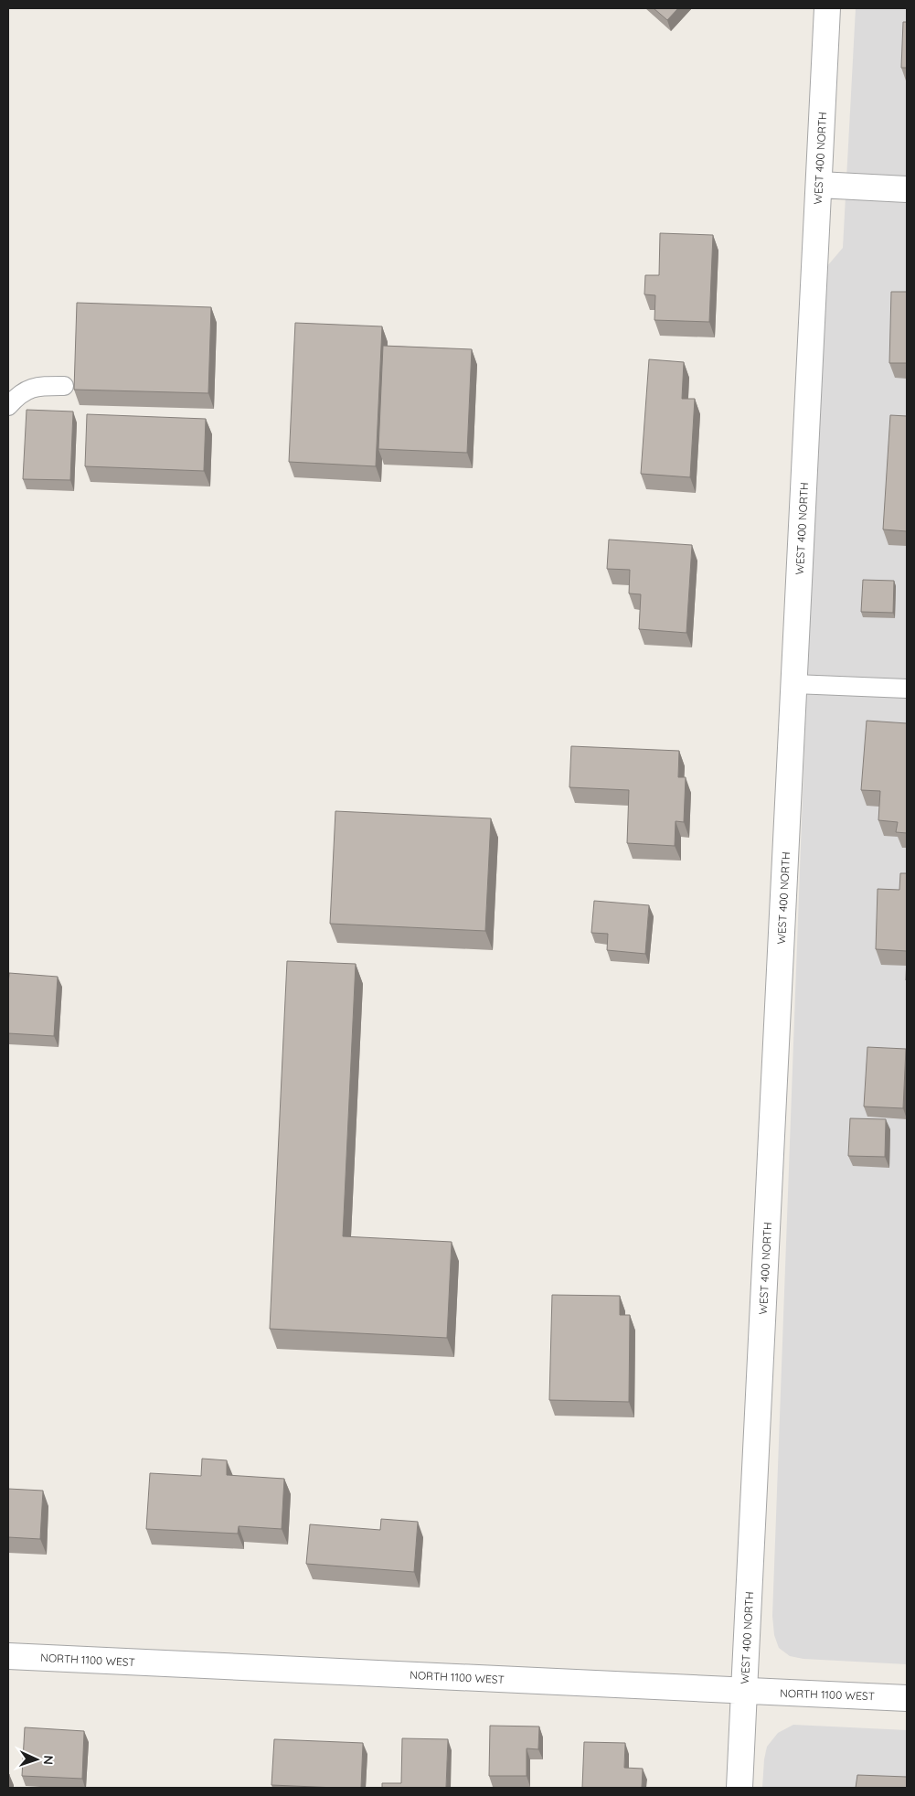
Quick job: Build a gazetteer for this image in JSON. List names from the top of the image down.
{
  "streets": {
    "street": ["WEST 400 NORTH", "NORTH 1100 WEST"]
  },
  "crossings": [
    ["WEST 400 NORTH", "NORTH 1100 WEST"]
  ],
  "north": "right"
}
